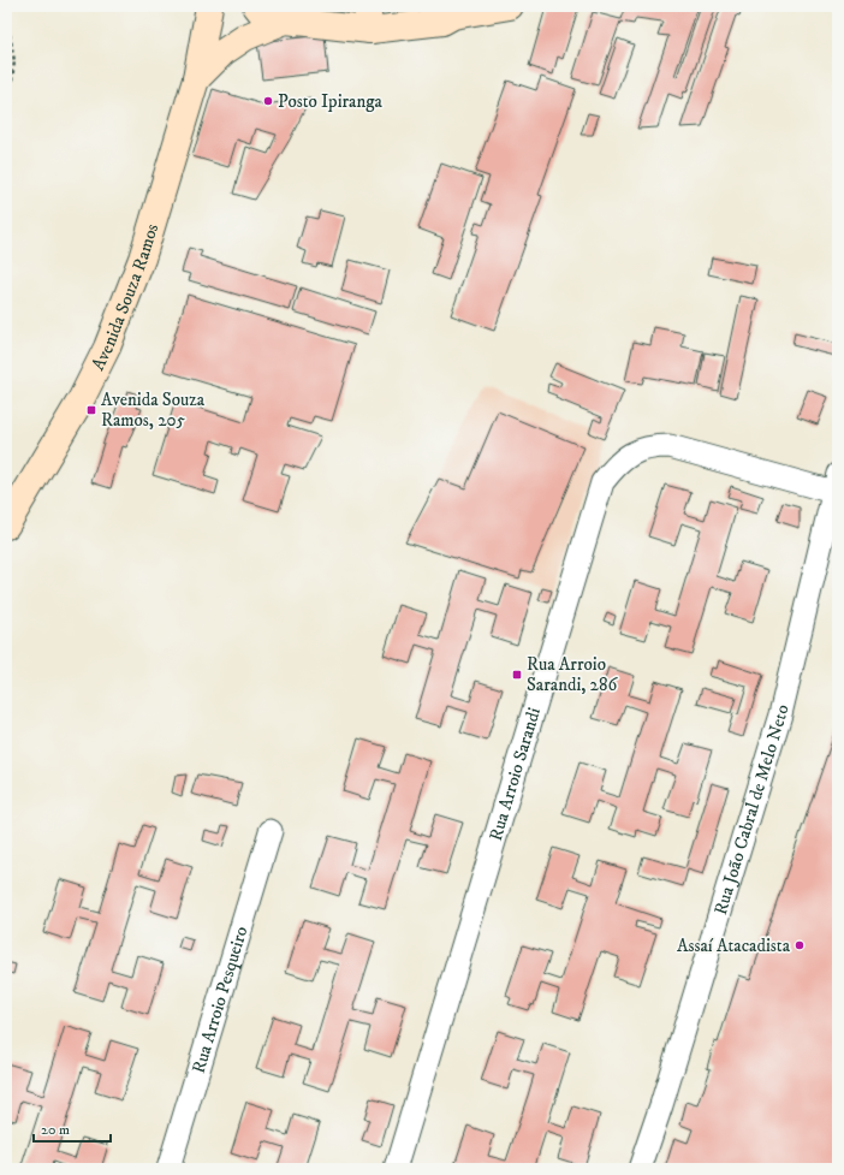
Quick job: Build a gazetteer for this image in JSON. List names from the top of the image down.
{
  "streets": {
    "street": [
      "Avenida Souza Ramos",
      "Rua Arroio Sarandi",
      "Rua João Cabral de Melo Neto",
      "Rua Arroio Pesqueiro"
    ]
  },
  "crossings": [
    ["Rua Arroio Sarandi", "Rua João Cabral de Melo Neto"]
  ],
  "places": {
    "other": ["Posto Ipiranga", "Assaí Atacadista"],
    "transit": ["Avenida Souza Ramos, 205", "Rua Arroio Sarandi, 286"]
  },
  "scale_bar": "20 m"
}
